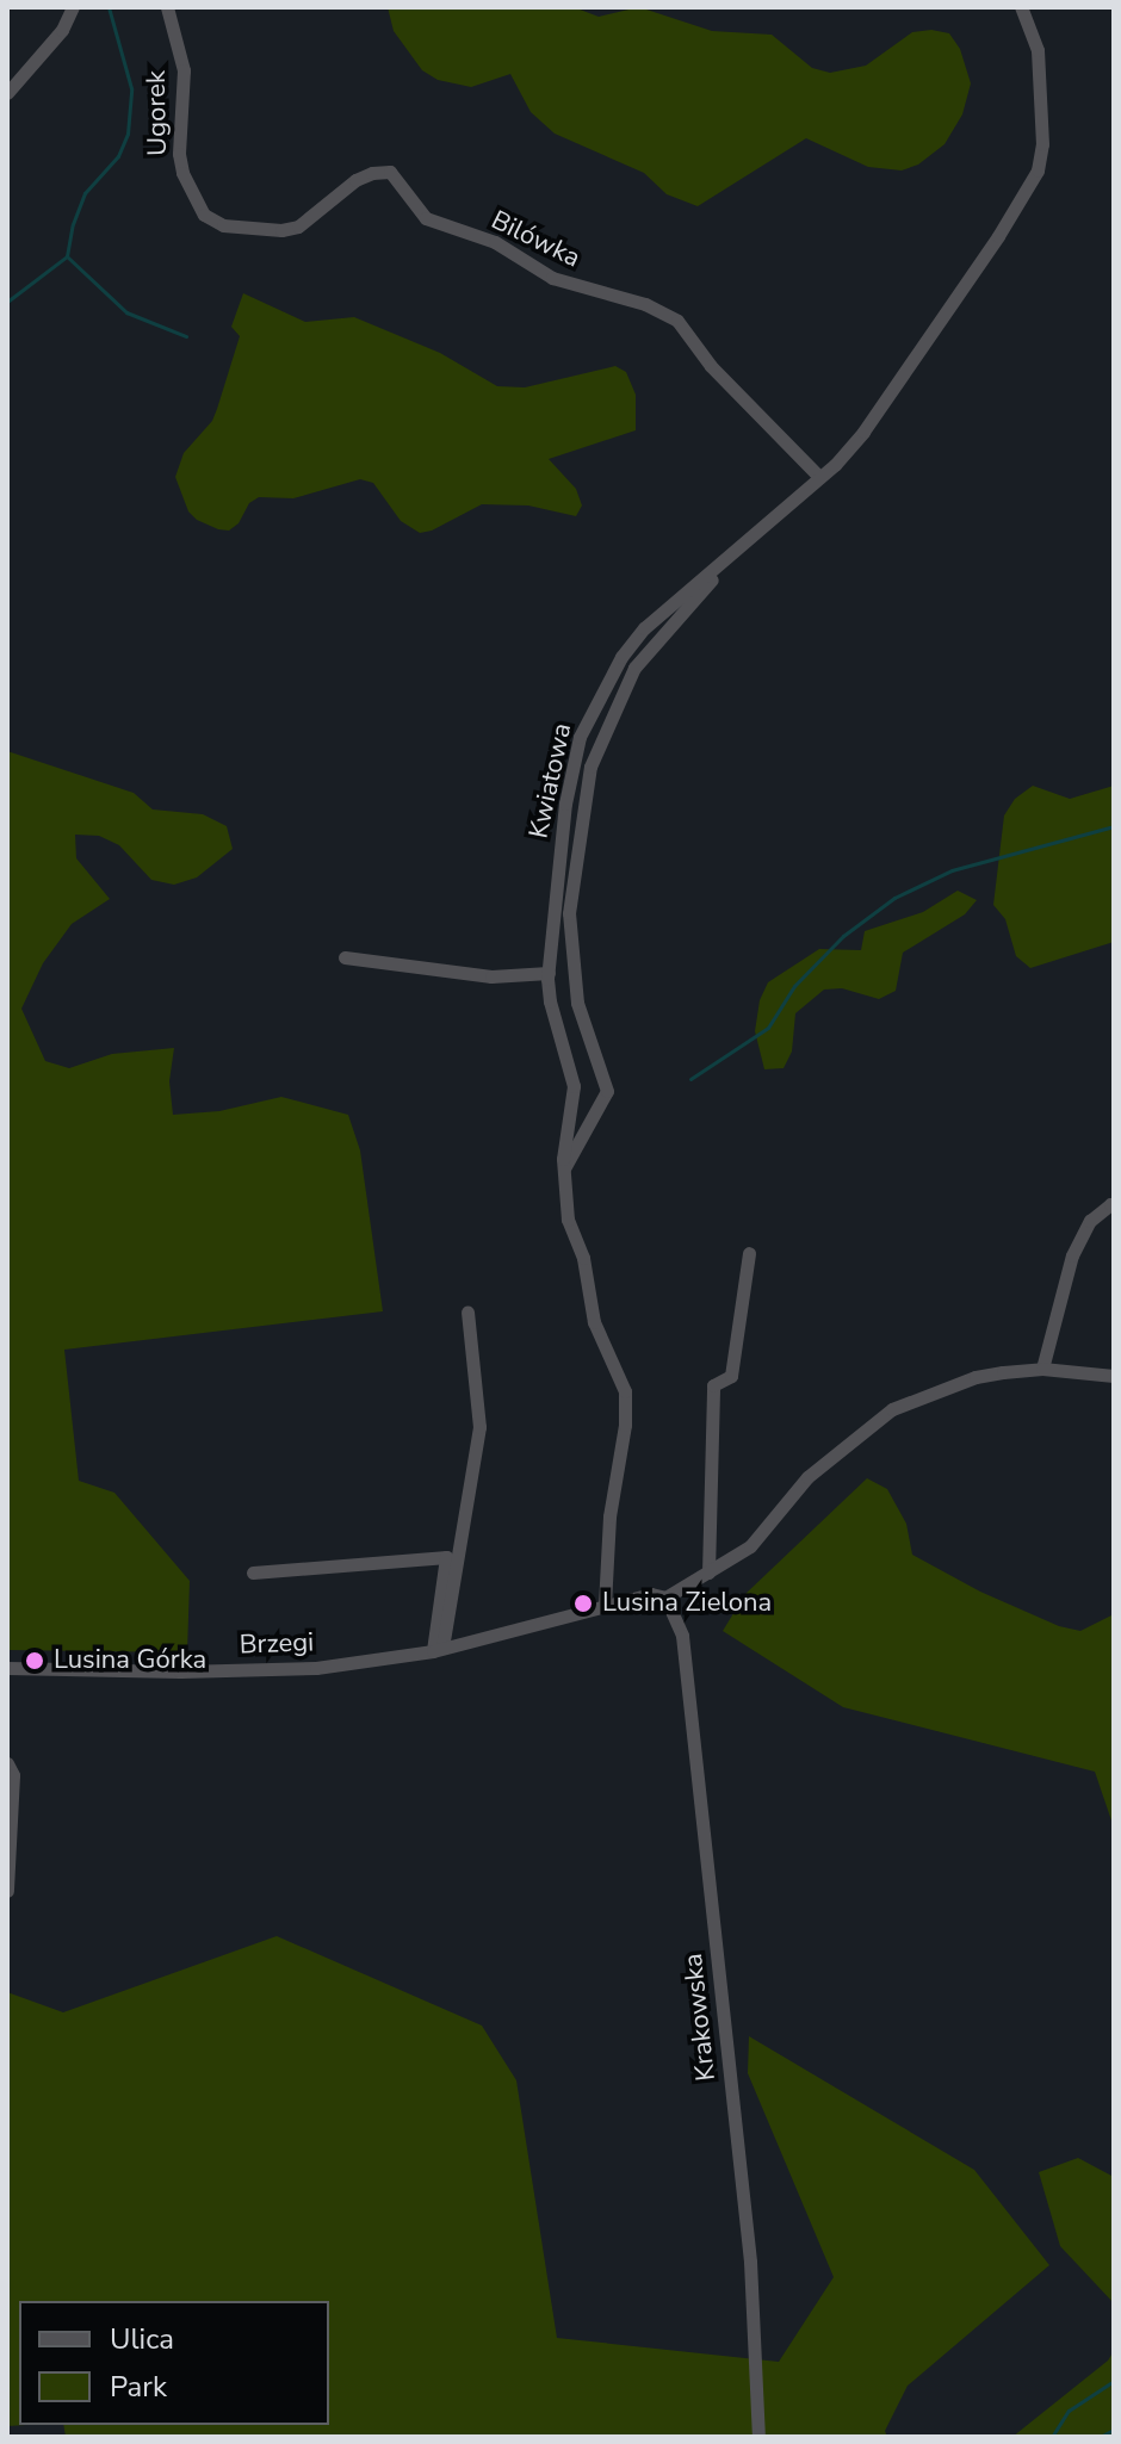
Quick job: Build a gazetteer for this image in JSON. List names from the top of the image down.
{
  "streets": {
    "street": [
      "Ugorek",
      "Bilówka",
      "Kwiatowa",
      "Brzegi",
      "Krakowska"
    ]
  },
  "crossings": [
    ["Ugorek", "Bilówka"],
    ["Bilówka", "Kwiatowa"],
    ["Kwiatowa", "Brzegi"],
    ["Brzegi", "Krakowska"]
  ],
  "places": ["Lusina Zielona", "Lusina Górka"],
  "legend": ["Ulica", "Park"]
}
